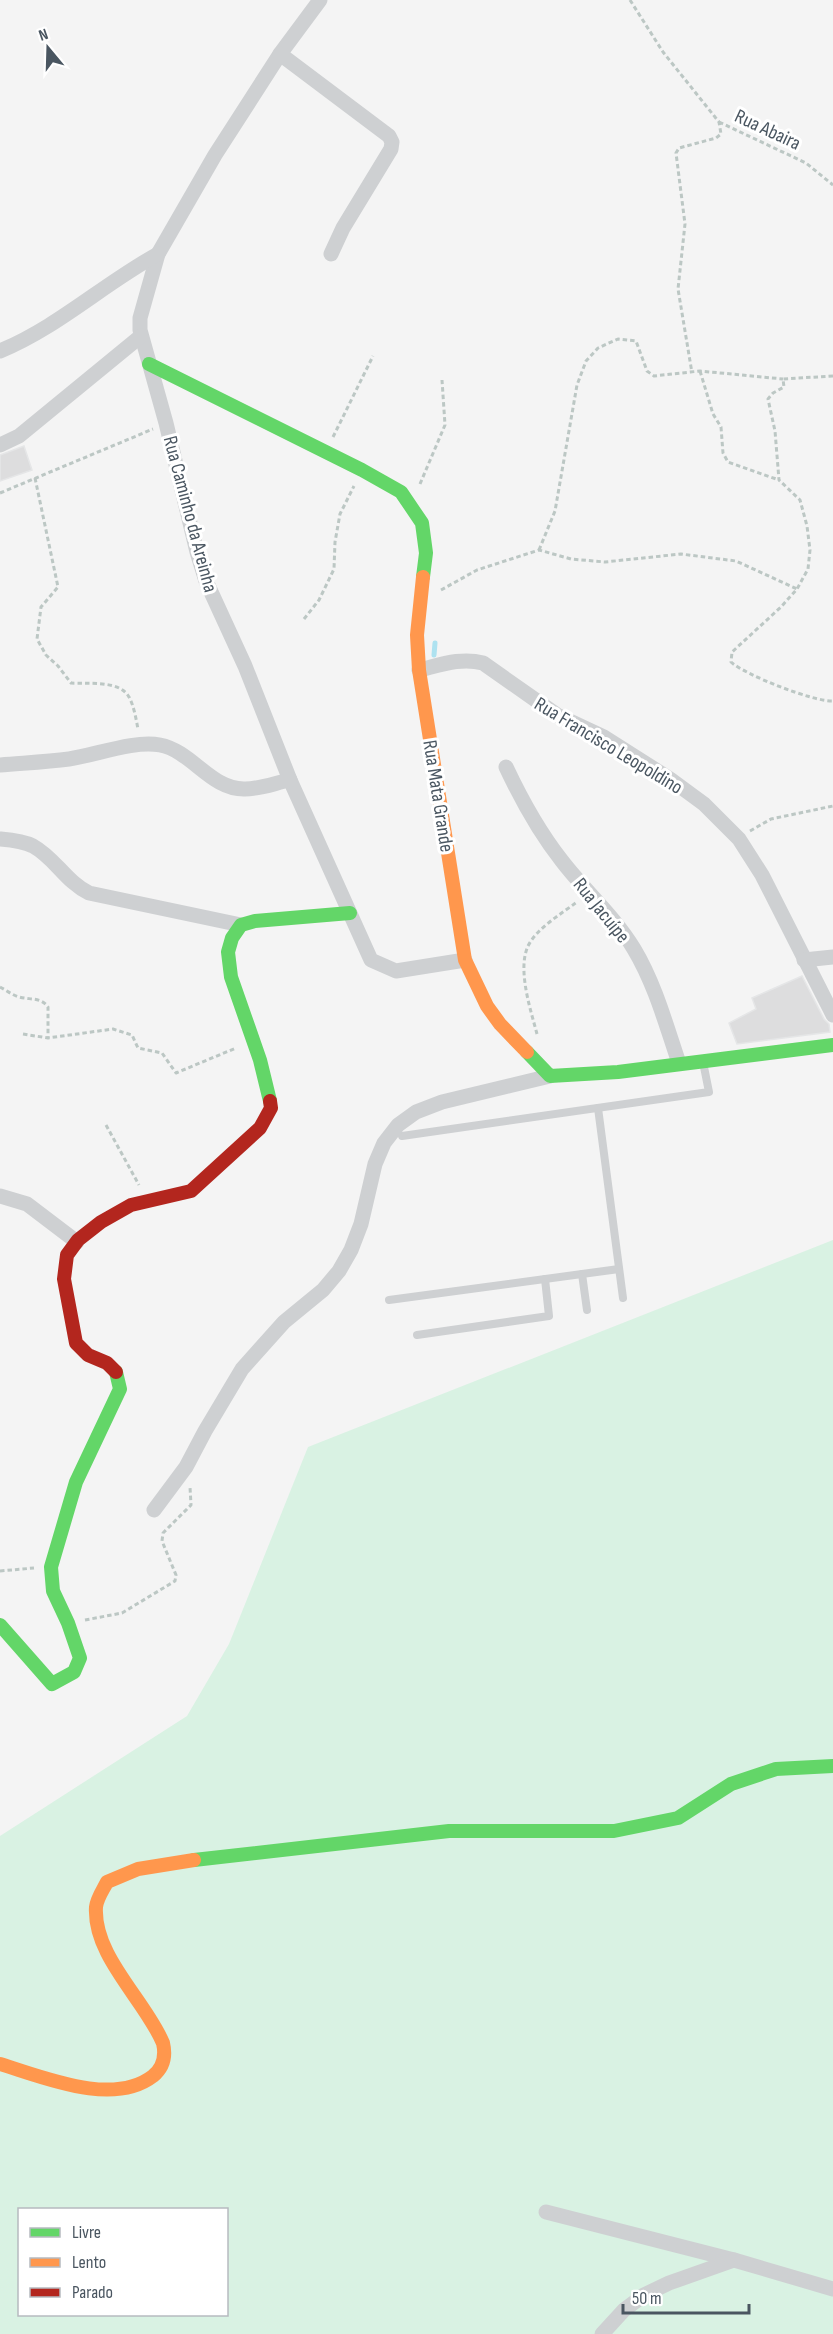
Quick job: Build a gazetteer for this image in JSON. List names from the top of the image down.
{
  "streets": {
    "street": [
      "Rua Caminho da Areinha",
      "Rua Francisco Leopoldino",
      "Rua Mata Grande",
      "Rua Jacuípe"
    ],
    "path": ["Rua Abaira"]
  },
  "crossings": [
    ["Rua Caminho da Areinha", "Rua Mata Grande"],
    ["Rua Francisco Leopoldino", "Rua Mata Grande"]
  ],
  "legend": ["Livre", "Lento", "Parado"],
  "scale_bar": "50 m",
  "north": "top"
}
